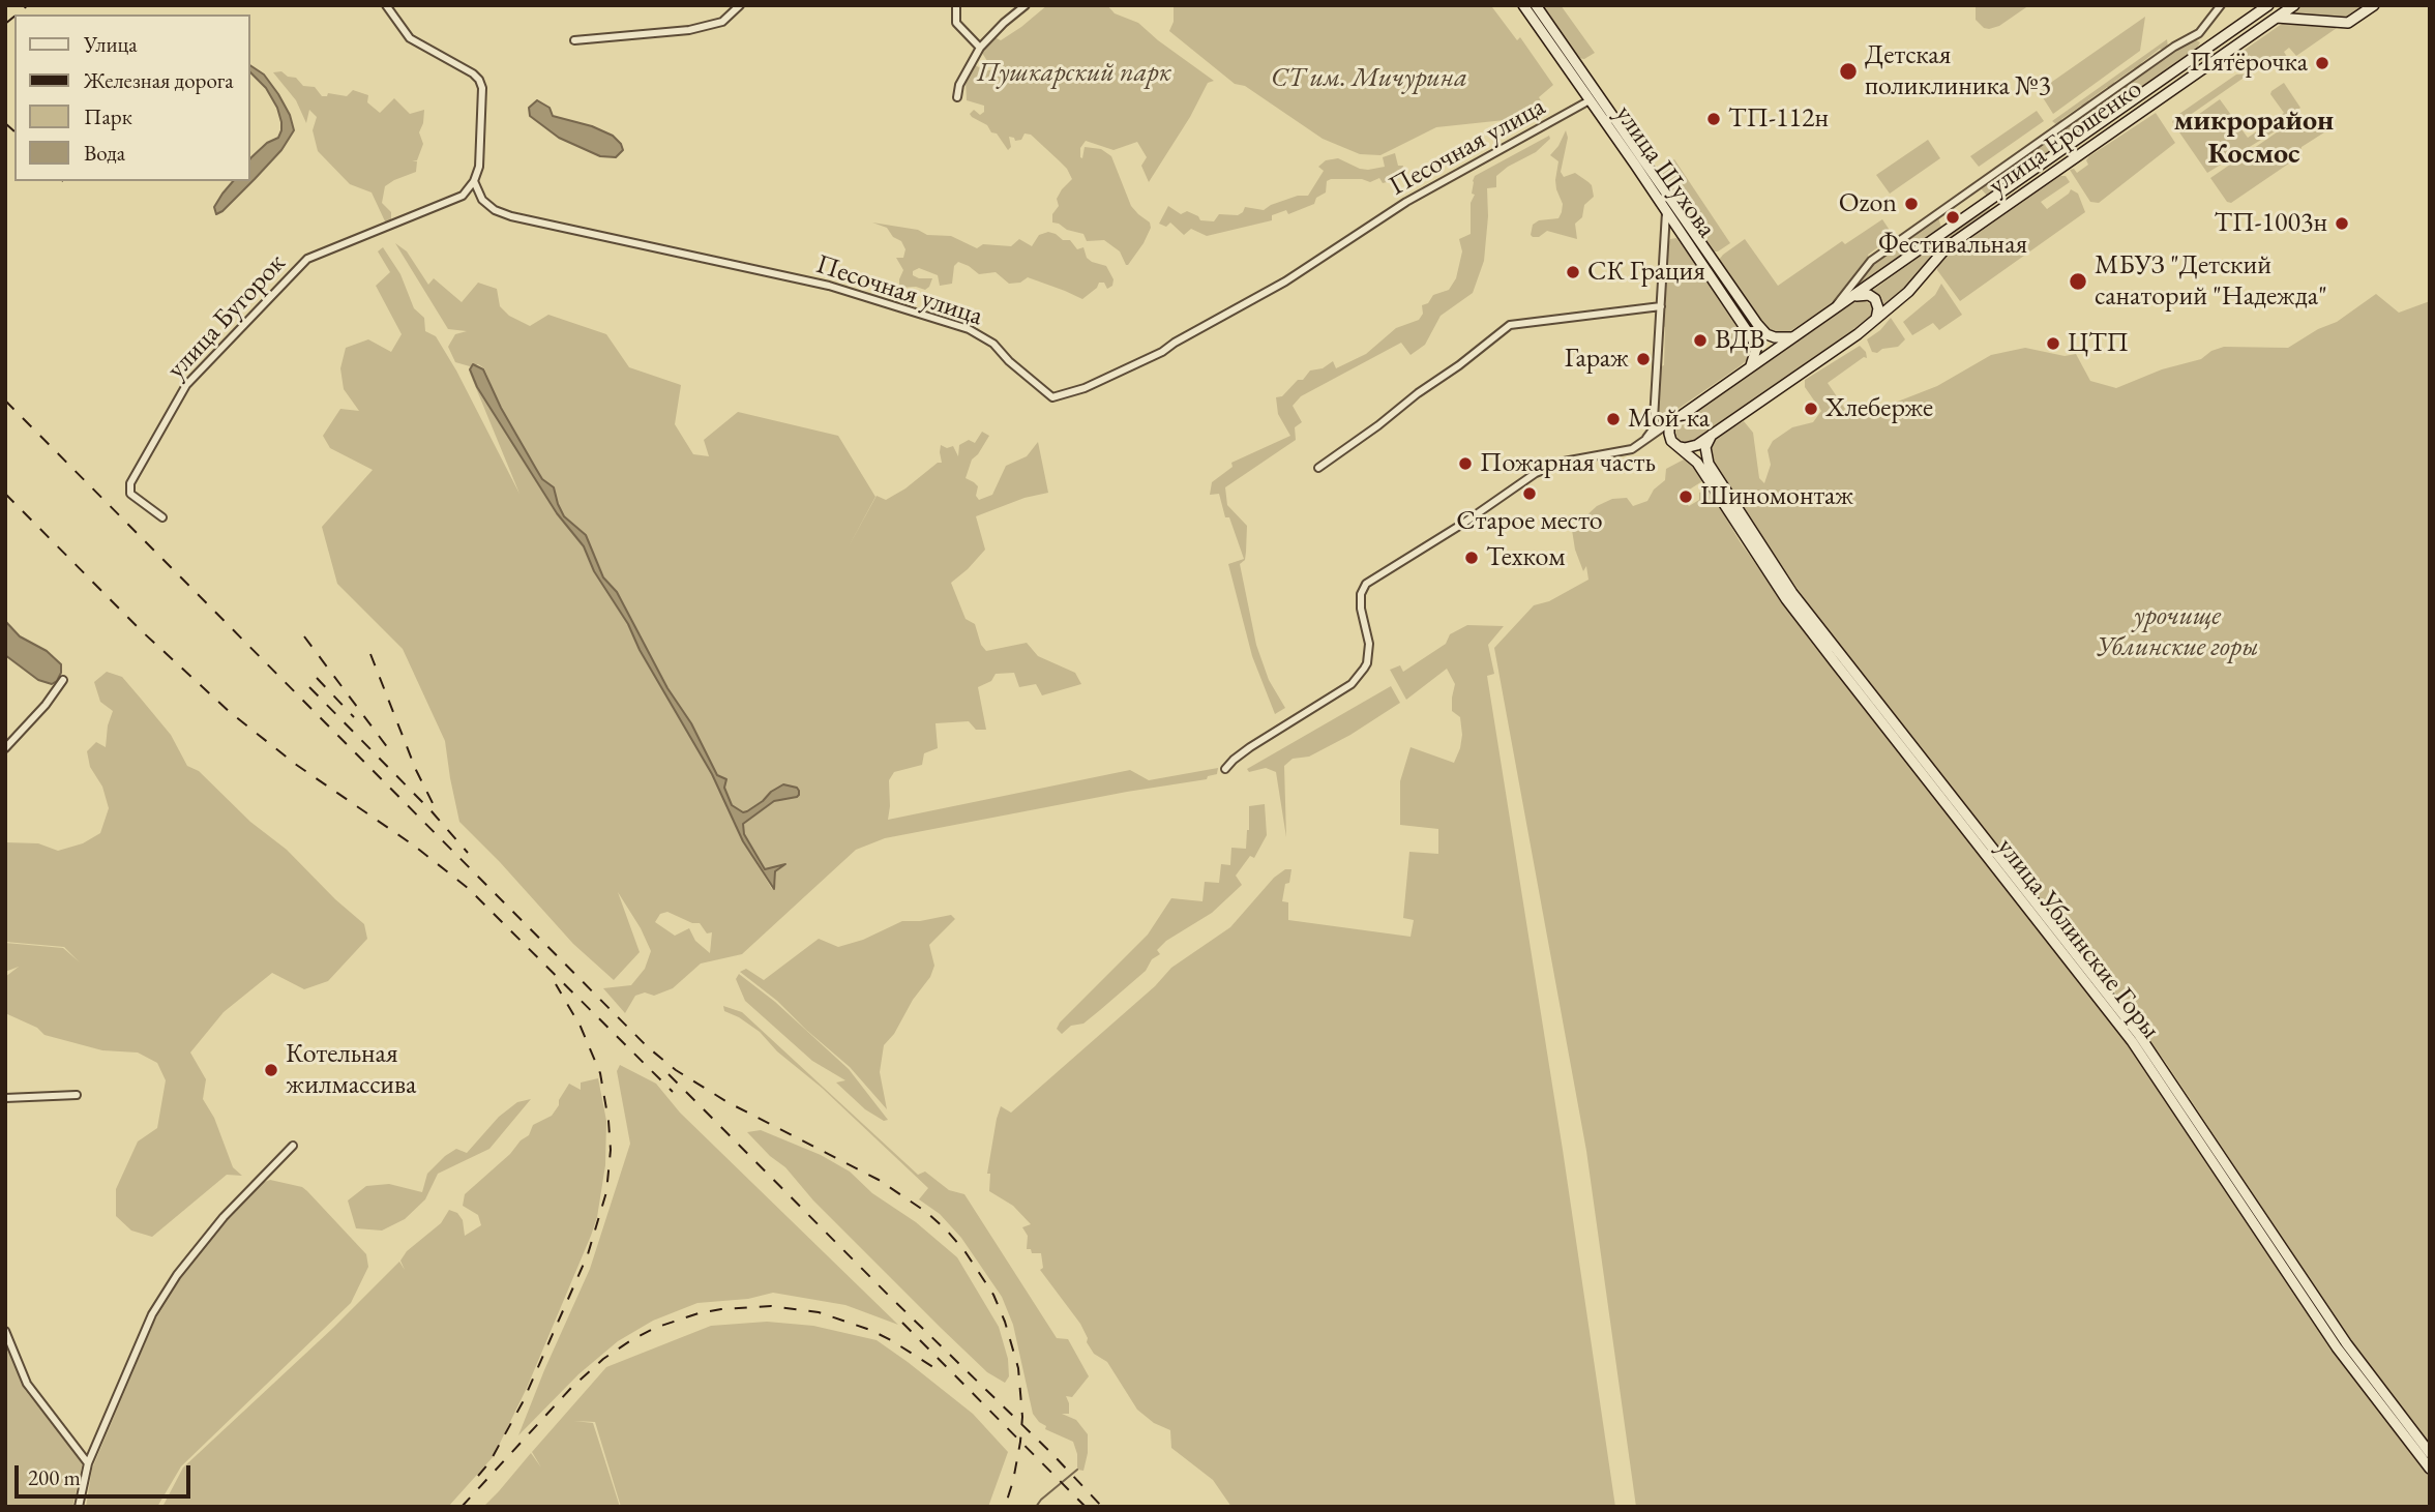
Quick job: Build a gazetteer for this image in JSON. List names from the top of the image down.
{
  "streets": {
    "main road": ["улица Ерошенко", "улица Шухова", "улица Ублинские Горы"],
    "street": ["Песочная улица", "улица Бугорок"]
  },
  "crossings": [
    ["улица Ерошенко", "улица Шухова"],
    ["улица Ерошенко", "улица Ублинские Горы"],
    ["Песочная улица", "улица Шухова"],
    ["Песочная улица", "улица Бугорок"]
  ],
  "districts": ["микрорайон Космос"],
  "parks": ["Пушкарский парк", "СТ им. Мичурина", "урочище Ублинские горы"],
  "places": [
    "Пятёрочка",
    "Детская поликлиника №3",
    "ТП-112н",
    "Ozon",
    "Фестивальная",
    "ТП-1003н",
    "СК Грация",
    "МБУЗ \"Детский санаторий \"Надежда\"",
    "ВДВ",
    "ЦТП",
    "Гараж",
    "Хлеберже",
    "Мой-ка",
    "Пожарная часть",
    "Старое место",
    "Шиномонтаж",
    "Техком",
    "Котельная жилмассива"
  ],
  "legend": [
    "Улица",
    "Железная дорога",
    "Парк",
    "Вода"
  ],
  "scale_bar": "200 m"
}
